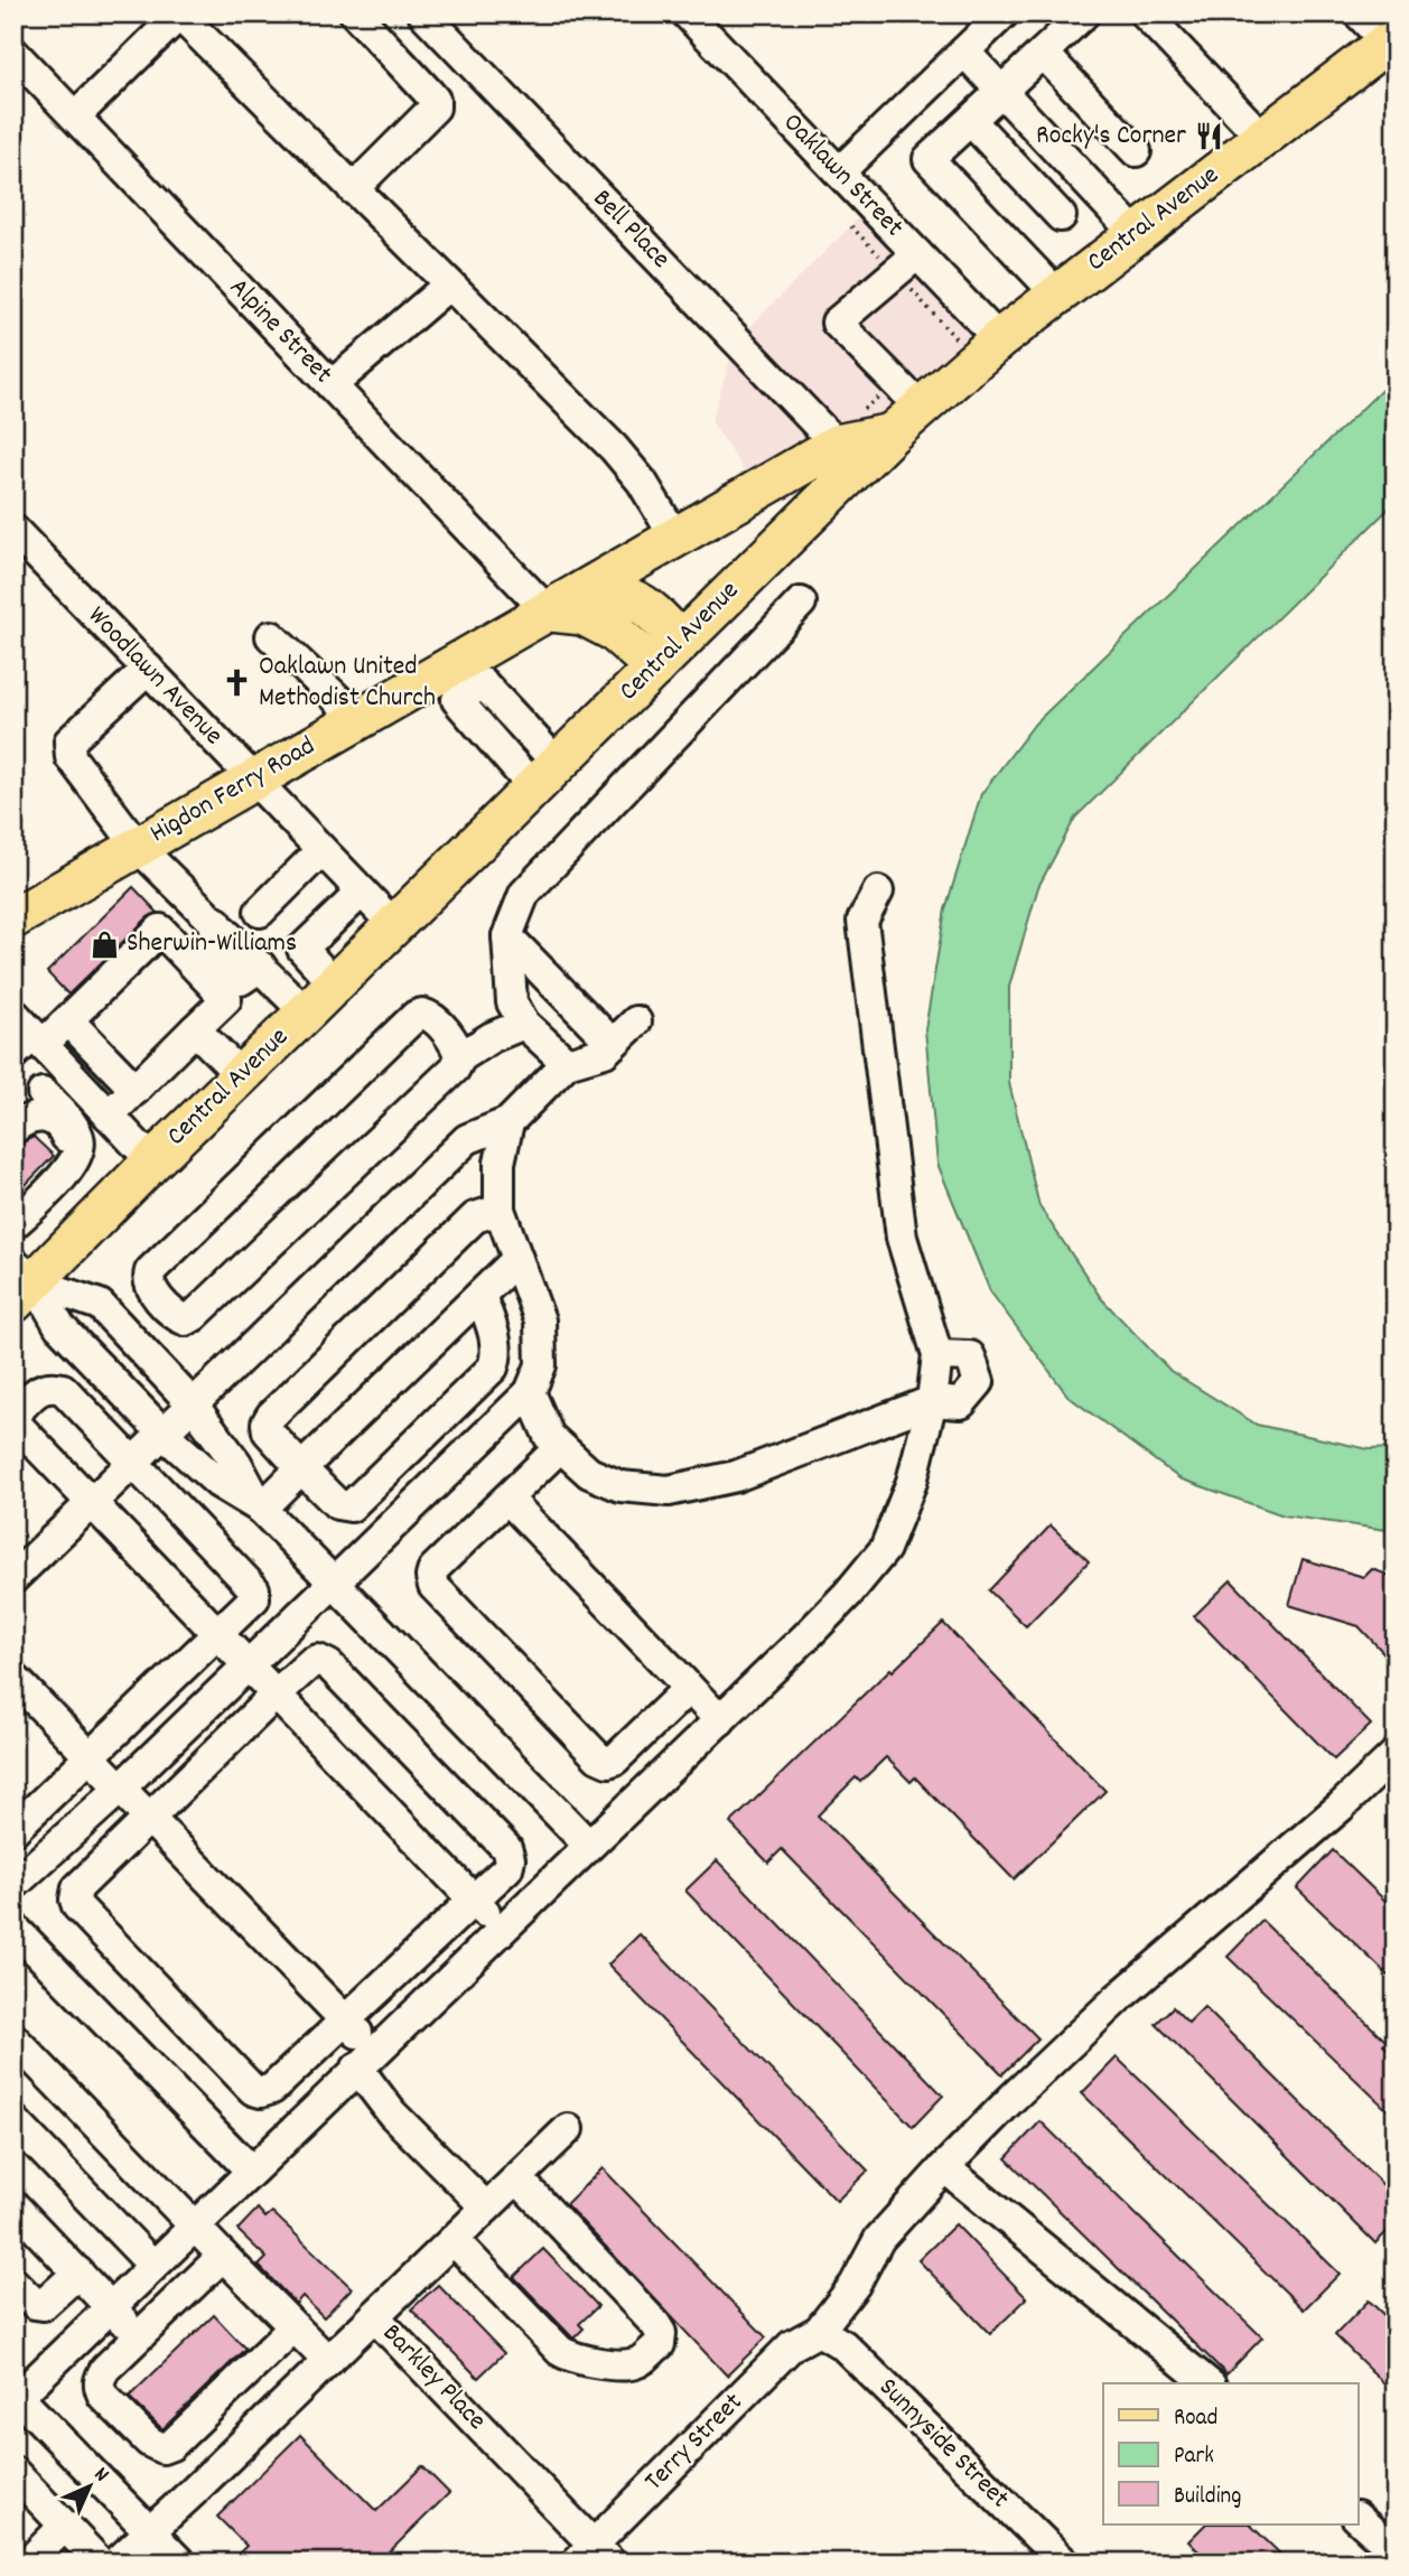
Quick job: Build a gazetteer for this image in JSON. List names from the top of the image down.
{
  "streets": {
    "main road": ["Central Avenue", "Higdon Ferry Road"],
    "street": [
      "Oaklawn Street",
      "Bell Place",
      "Alpine Street",
      "Woodlawn Avenue",
      "Barkley Place",
      "Terry Street",
      "Sunnyside Street"
    ]
  },
  "crossings": [
    ["Oaklawn Street", "Central Avenue"],
    ["Central Avenue", "Woodlawn Avenue"],
    ["Alpine Street", "Higdon Ferry Road"],
    ["Woodlawn Avenue", "Higdon Ferry Road"],
    ["Barkley Place", "Terry Street"],
    ["Terry Street", "Sunnyside Street"]
  ],
  "places": {
    "restaurant": ["Rocky's Corner"],
    "church": ["Oaklawn United Methodist Church"],
    "shop": ["Sherwin-Williams"]
  },
  "legend": ["Road", "Park", "Building"],
  "north": "top right"
}
